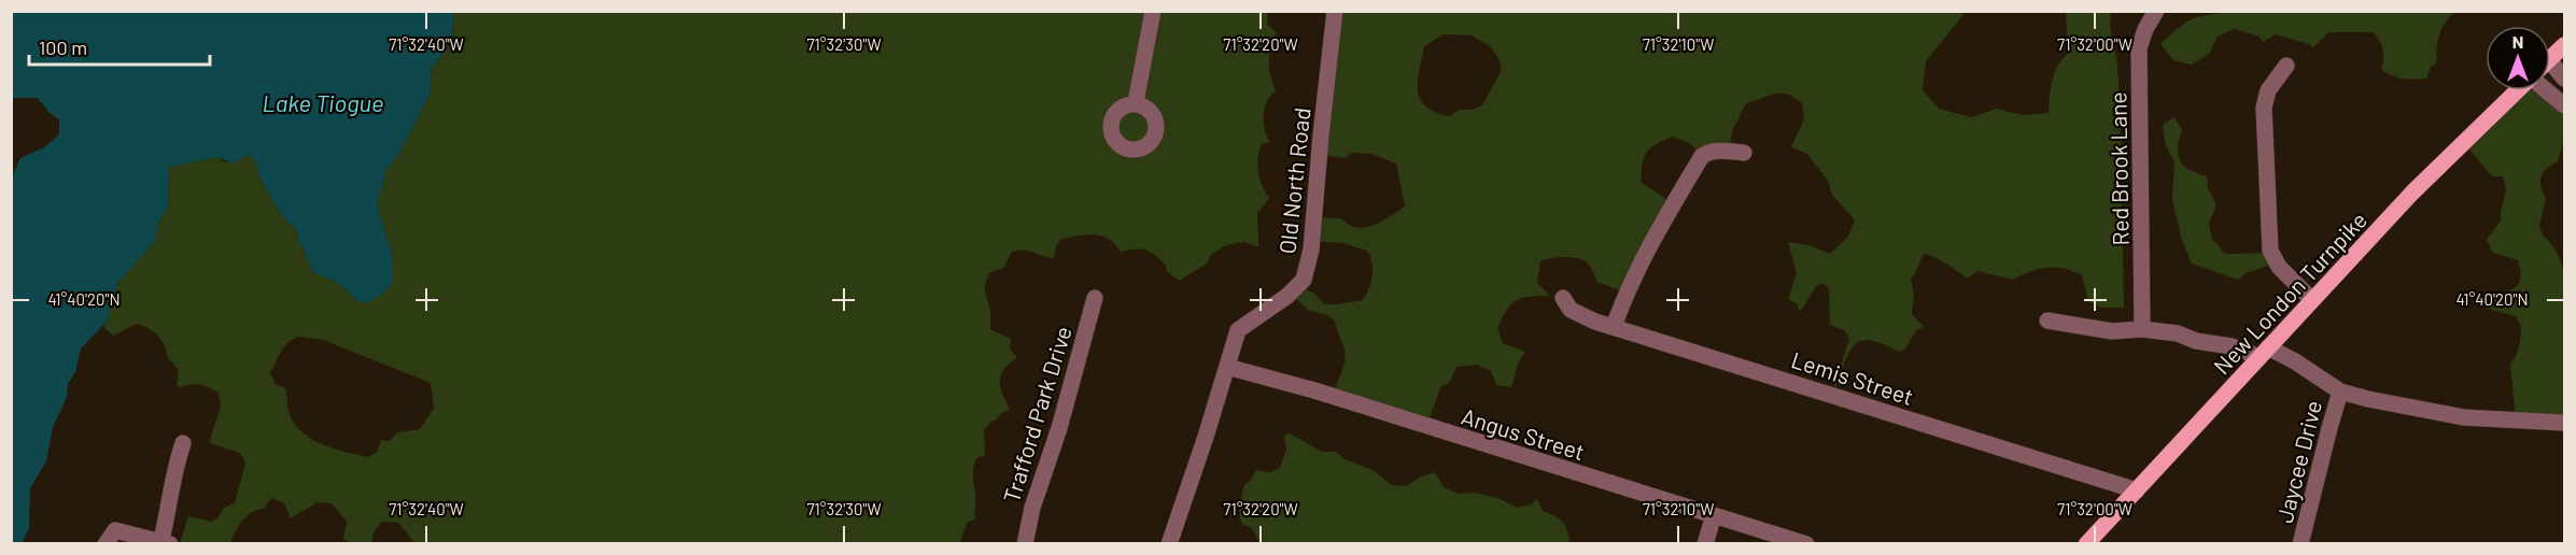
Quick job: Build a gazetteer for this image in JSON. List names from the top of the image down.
{
  "streets": {
    "main road": ["New London Turnpike"],
    "street": [
      "Red Brook Lane",
      "Old North Road",
      "Lemis Street",
      "Trafford Park Drive",
      "Angus Street",
      "Jaycee Drive"
    ]
  },
  "crossings": [
    ["Old North Road", "Angus Street"],
    ["New London Turnpike", "Lemis Street"]
  ],
  "water": ["Lake Tiogue"],
  "scale_bar": "100 m",
  "north": "top",
  "coordinates": [
    "71°32'40\"W",
    "71°32'30\"W",
    "71°32'20\"W",
    "71°32'10\"W",
    "71°32'00\"W",
    "41°40'20\"N"
  ]
}
